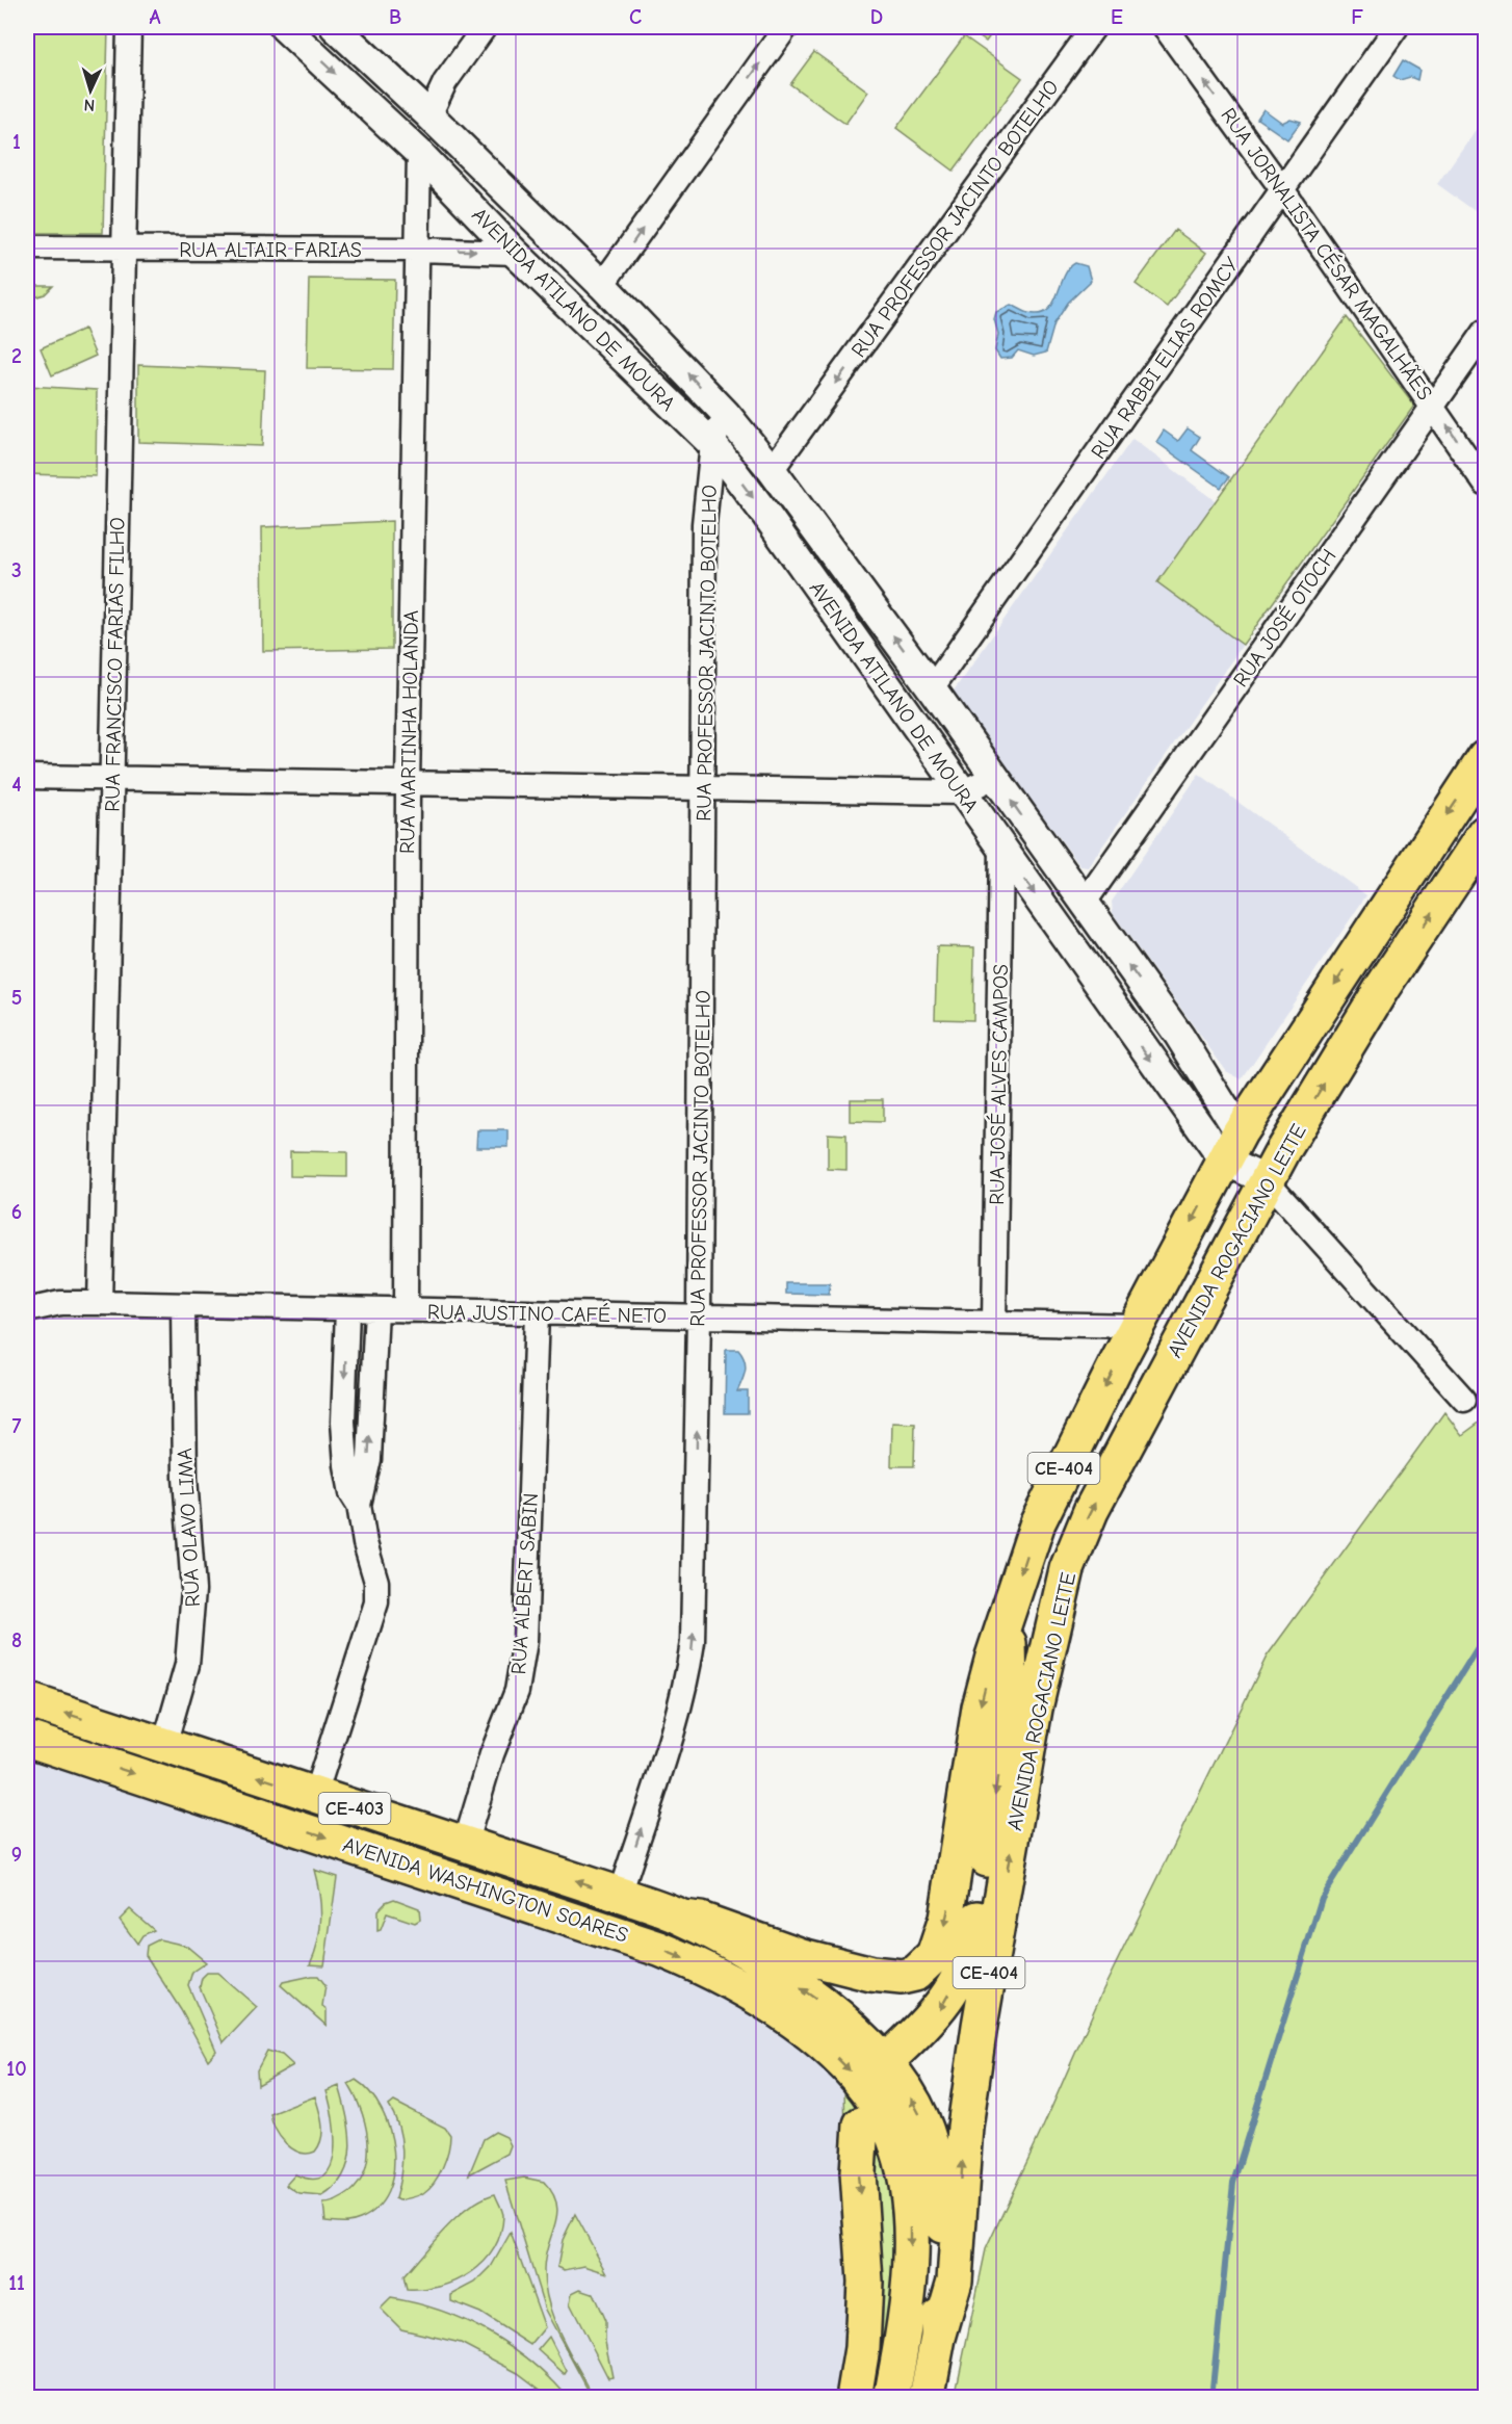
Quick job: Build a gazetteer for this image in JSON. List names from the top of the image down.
{
  "streets": {
    "main road": [
      "AVENIDA ROGACIANO LEITE",
      "CE-404",
      "CE-403",
      "AVENIDA WASHINGTON SOARES"
    ],
    "street": [
      "RUA PROFESSOR JACINTO BOTELHO",
      "RUA ALTAIR FARIAS",
      "RUA JORNALISTA CÉSAR MAGALHÃES",
      "AVENIDA ATILANO DE MOURA",
      "RUA RABBI ELIAS ROMCY",
      "RUA JOSÉ OTOCH",
      "RUA FRANCISCO FARIAS FILHO",
      "RUA MARTINHA HOLANDA",
      "RUA JOSÉ ALVES CAMPOS",
      "RUA JUSTINO CAFÉ NETO",
      "RUA OLAVO LIMA",
      "RUA ALBERT SABIN"
    ]
  },
  "crossings": [
    ["RUA PROFESSOR JACINTO BOTELHO", "AVENIDA ATILANO DE MOURA"],
    ["RUA PROFESSOR JACINTO BOTELHO", "RUA JUSTINO CAFÉ NETO"],
    ["RUA PROFESSOR JACINTO BOTELHO", "AVENIDA WASHINGTON SOARES"],
    ["RUA ALTAIR FARIAS", "AVENIDA ATILANO DE MOURA"],
    ["RUA ALTAIR FARIAS", "RUA FRANCISCO FARIAS FILHO"],
    ["RUA ALTAIR FARIAS", "RUA MARTINHA HOLANDA"],
    ["RUA JORNALISTA CÉSAR MAGALHÃES", "RUA RABBI ELIAS ROMCY"],
    ["RUA JORNALISTA CÉSAR MAGALHÃES", "RUA JOSÉ OTOCH"],
    ["AVENIDA ATILANO DE MOURA", "RUA RABBI ELIAS ROMCY"],
    ["AVENIDA ATILANO DE MOURA", "RUA JOSÉ OTOCH"],
    ["AVENIDA ATILANO DE MOURA", "RUA MARTINHA HOLANDA"],
    ["AVENIDA ATILANO DE MOURA", "RUA JOSÉ ALVES CAMPOS"],
    ["AVENIDA ATILANO DE MOURA", "AVENIDA ROGACIANO LEITE"],
    ["RUA FRANCISCO FARIAS FILHO", "RUA JUSTINO CAFÉ NETO"],
    ["RUA MARTINHA HOLANDA", "RUA JUSTINO CAFÉ NETO"],
    ["RUA JOSÉ ALVES CAMPOS", "RUA JUSTINO CAFÉ NETO"],
    ["AVENIDA ROGACIANO LEITE", "CE-404"],
    ["RUA JUSTINO CAFÉ NETO", "CE-404"],
    ["RUA JUSTINO CAFÉ NETO", "RUA OLAVO LIMA"],
    ["RUA JUSTINO CAFÉ NETO", "RUA ALBERT SABIN"],
    ["CE-404", "AVENIDA WASHINGTON SOARES"],
    ["RUA OLAVO LIMA", "AVENIDA WASHINGTON SOARES"],
    ["RUA ALBERT SABIN", "AVENIDA WASHINGTON SOARES"]
  ],
  "one_way": ["RUA JORNALISTA CÉSAR MAGALHÃES"],
  "north": "bottom",
  "grid": {
    "columns": [
      "A",
      "B",
      "C",
      "D",
      "E",
      "F"
    ],
    "rows": [
      "1",
      "2",
      "3",
      "4",
      "5",
      "6",
      "7",
      "8",
      "9",
      "10",
      "11"
    ]
  }
}
